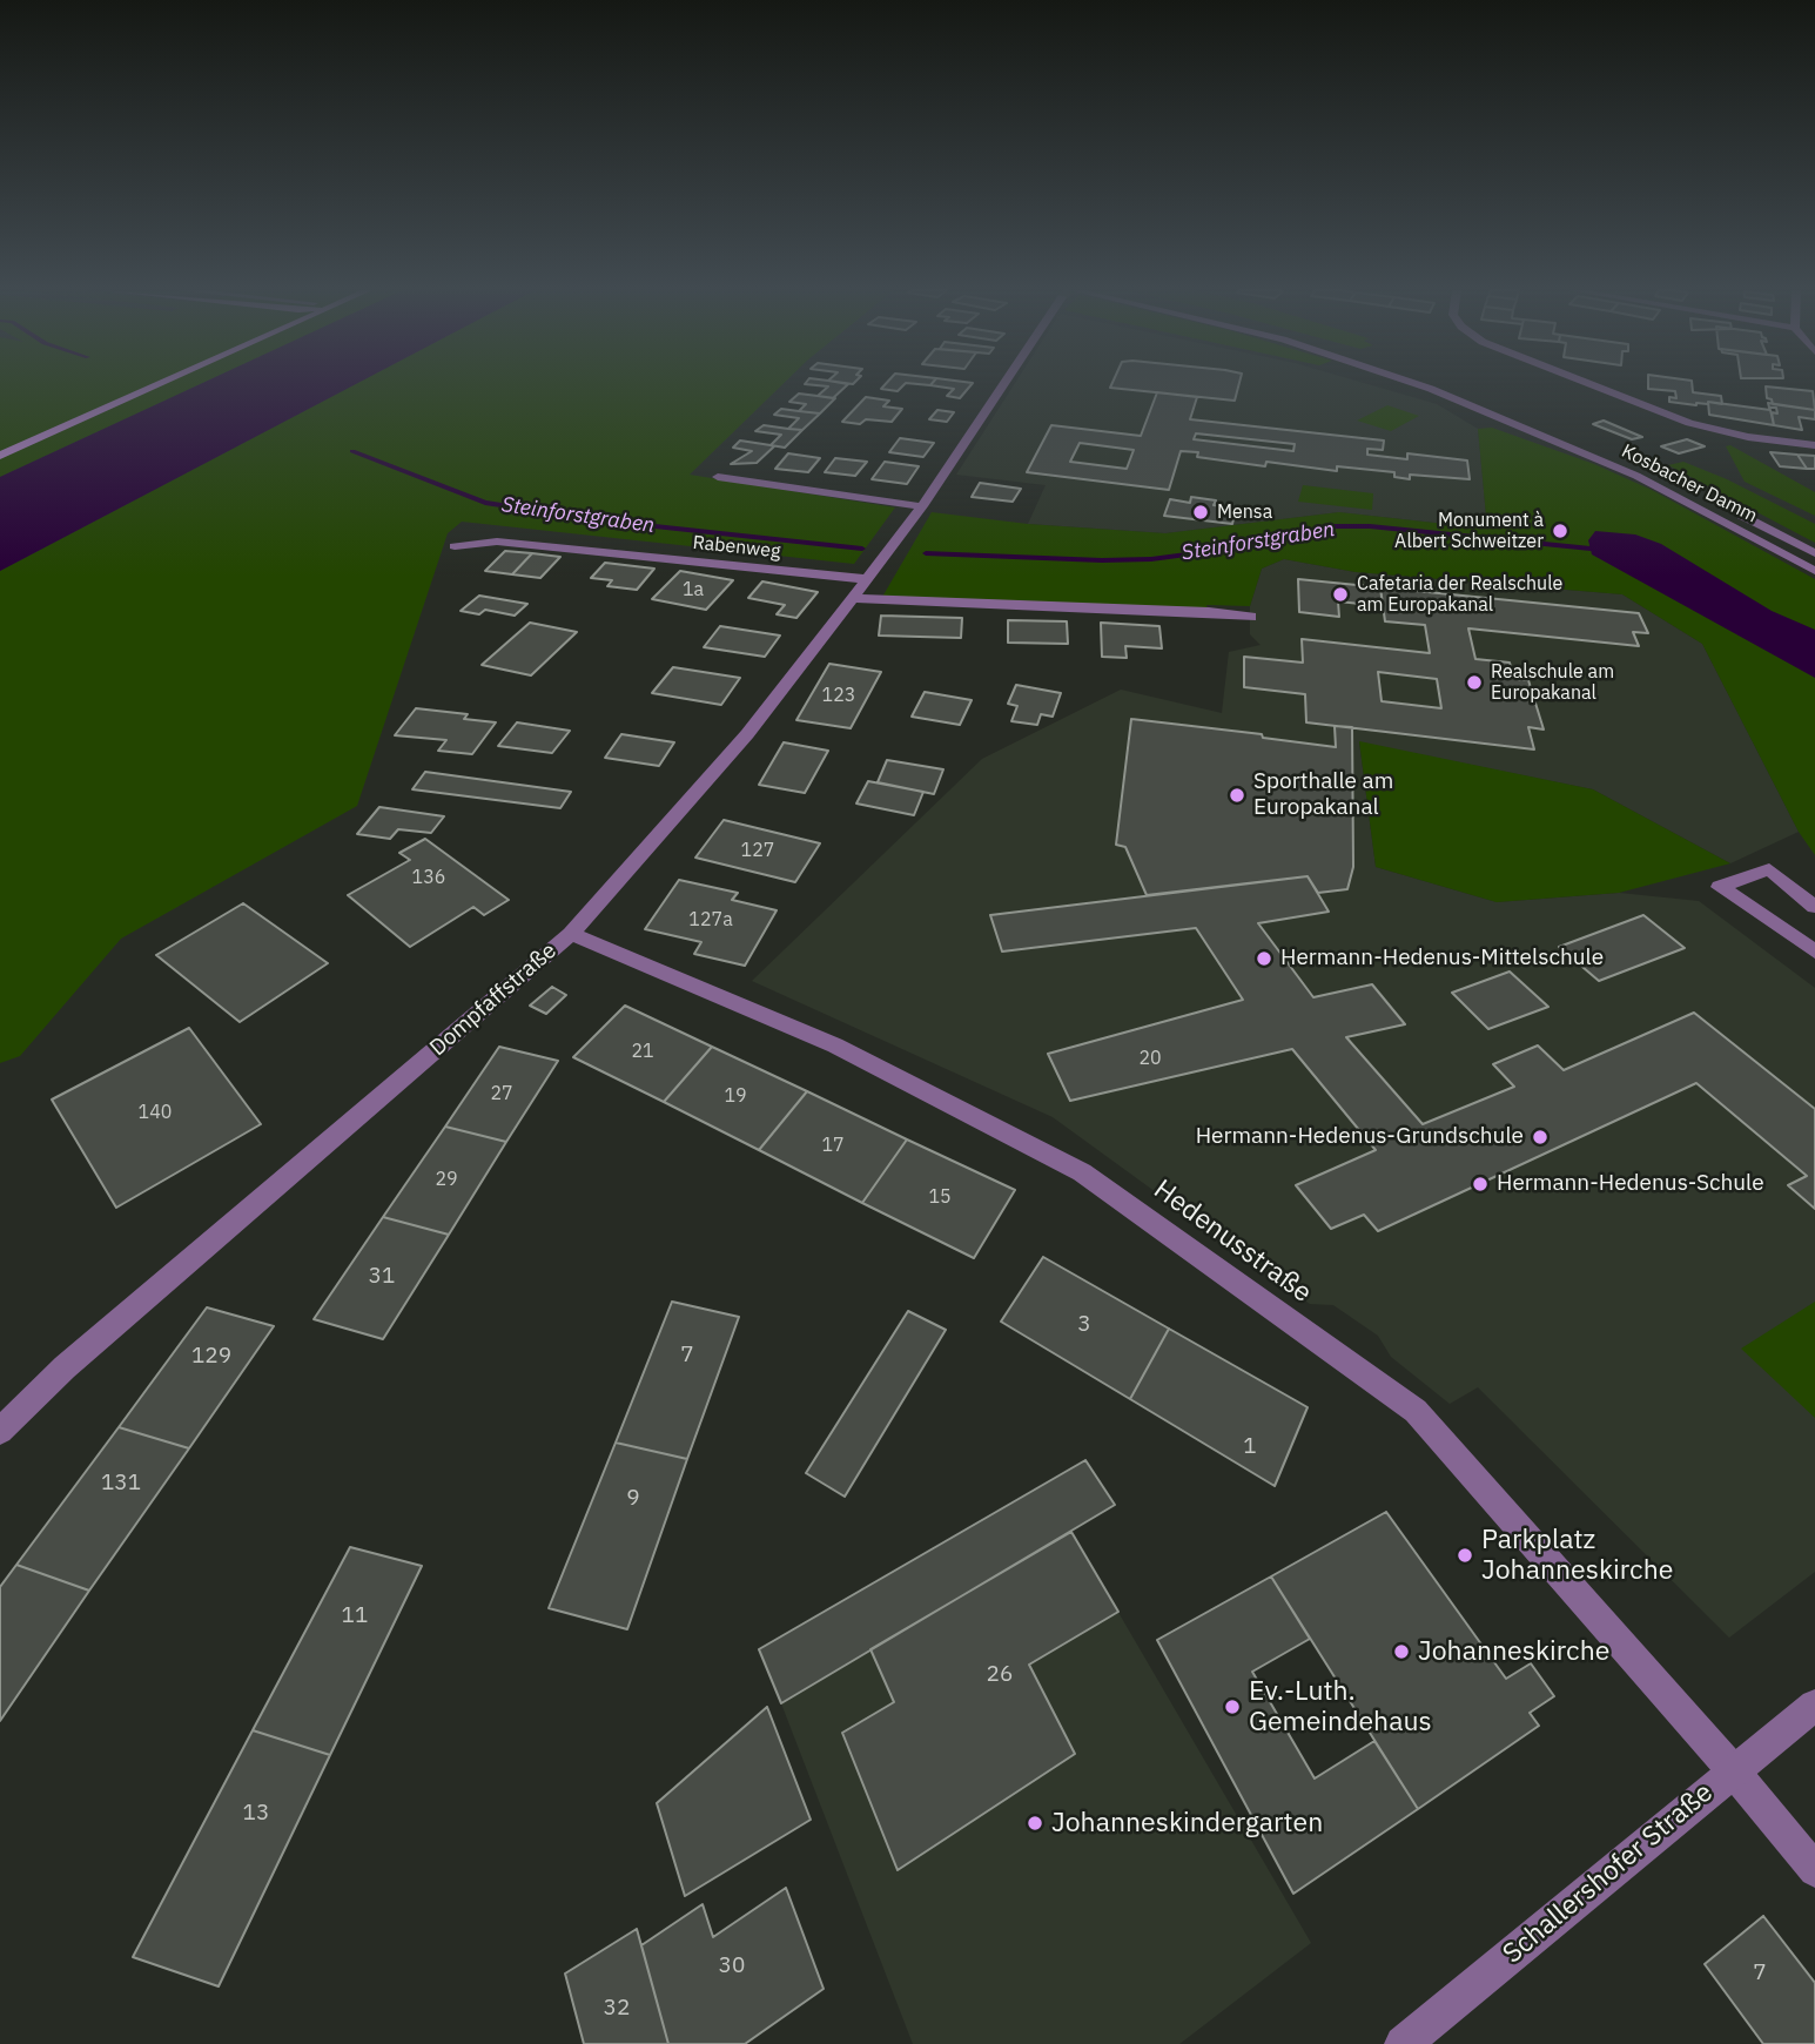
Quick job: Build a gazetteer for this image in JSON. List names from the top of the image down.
{
  "streets": {
    "street": [
      "Kosbacher Damm",
      "Rabenweg",
      "Dompfaffstraße",
      "Hedenusstraße",
      "Schallershofer Straße"
    ]
  },
  "crossings": [
    ["Rabenweg", "Dompfaffstraße"],
    ["Dompfaffstraße", "Hedenusstraße"],
    ["Hedenusstraße", "Schallershofer Straße"]
  ],
  "water": ["Steinforstgraben"],
  "places": [
    "Mensa",
    "Monument à Albert Schweitzer",
    "Cafetaria der Realschule am Europakanal",
    "Realschule am Europakanal",
    "Sporthalle am Europakanal",
    "Hermann-Hedenus-Mittelschule",
    "Hermann-Hedenus-Grundschule",
    "Hermann-Hedenus-Schule",
    "Parkplatz Johanneskirche",
    "Johanneskirche",
    "Ev.-Luth. Gemeindehaus",
    "Johanneskindergarten"
  ],
  "house_numbers": [
    "1a",
    "123",
    "127",
    "136",
    "127a",
    "21",
    "20",
    "27",
    "19",
    "140",
    "17",
    "29",
    "15",
    "31",
    "3",
    "7",
    "129",
    "1",
    "131",
    "9",
    "11",
    "26",
    "13",
    "30",
    "7",
    "32"
  ]
}
